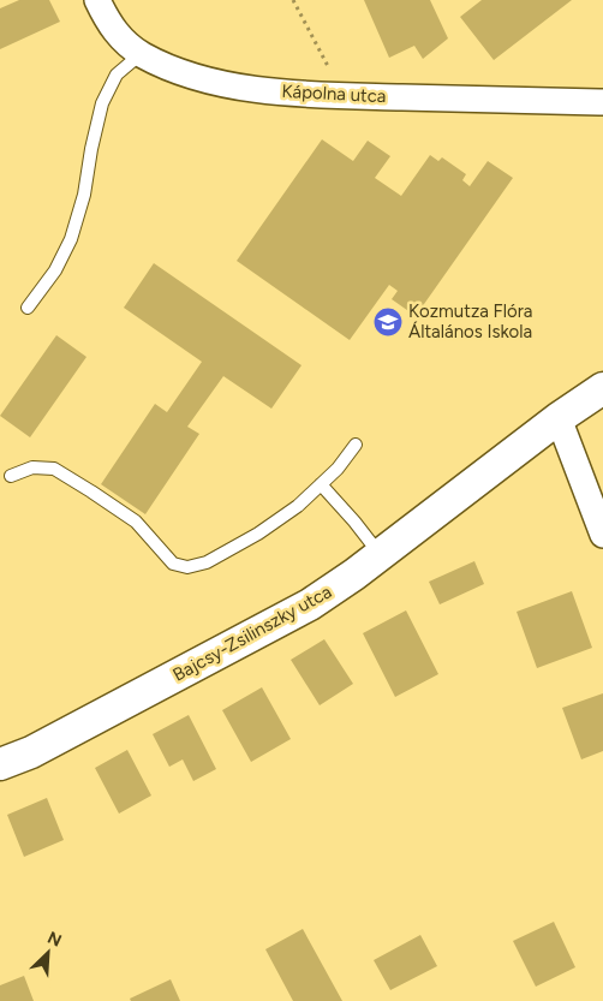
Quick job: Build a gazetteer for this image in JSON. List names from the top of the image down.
{
  "streets": {
    "street": ["Kápolna utca", "Bajcsy-Zsilinszky utca"]
  },
  "places": {
    "school or university": ["Kozmutza Flóra Általános Iskola"]
  },
  "north": "top right"
}
